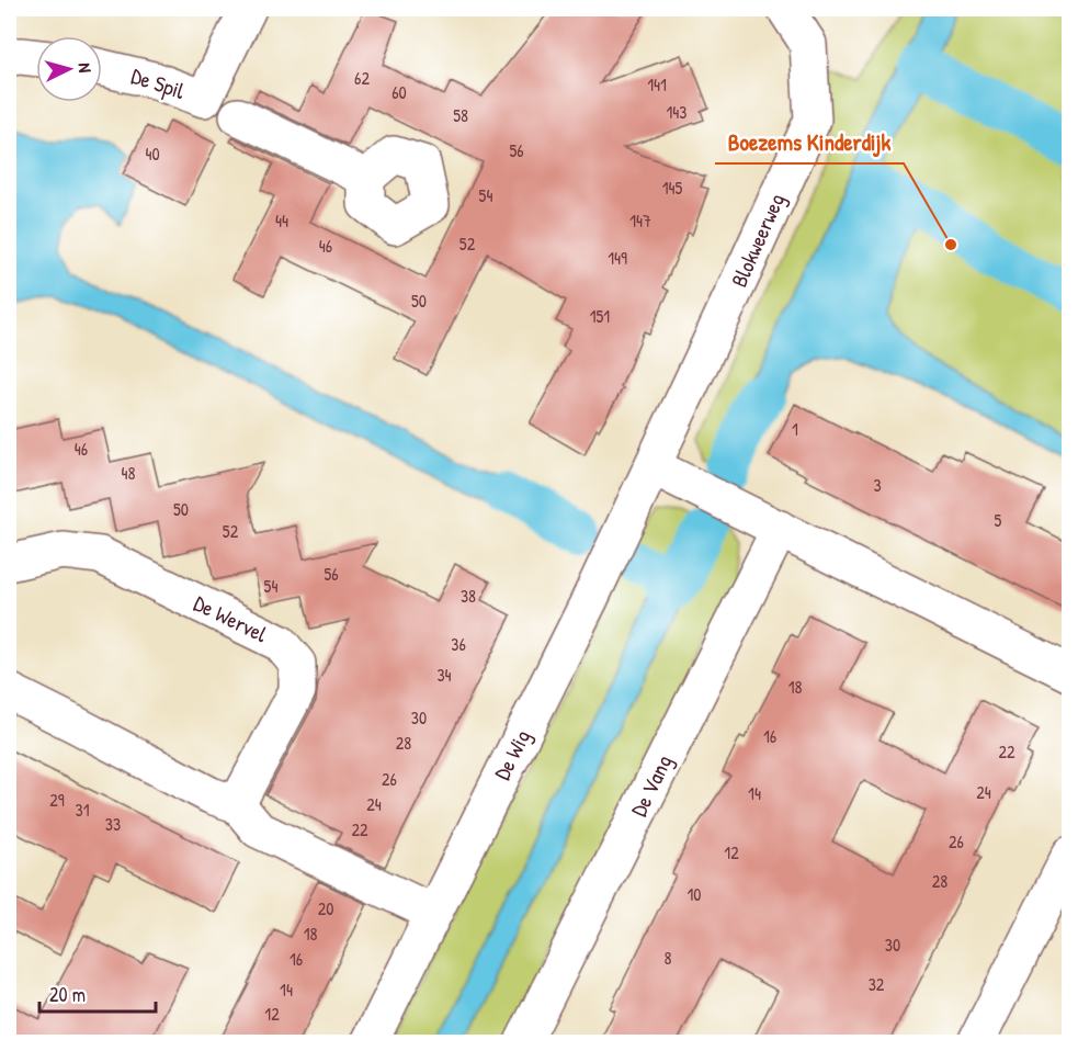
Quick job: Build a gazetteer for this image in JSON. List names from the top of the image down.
{
  "streets": {
    "street": [
      "De Spil",
      "Blokweerweg",
      "De Wervel",
      "De Wig",
      "De Vang"
    ]
  },
  "crossings": [
    ["Blokweerweg", "De Wig"]
  ],
  "places": ["Boezems Kinderdijk"],
  "house_numbers": [
    "62",
    "141",
    "60",
    "143",
    "58",
    "56",
    "40",
    "145",
    "54",
    "44",
    "147",
    "52",
    "46",
    "149",
    "50",
    "151",
    "1",
    "46",
    "48",
    "3",
    "50",
    "5",
    "52",
    "56",
    "54",
    "38",
    "36",
    "34",
    "18",
    "30",
    "16",
    "28",
    "22",
    "26",
    "24",
    "14",
    "29",
    "24",
    "31",
    "33",
    "22",
    "26",
    "12",
    "28",
    "10",
    "20",
    "18",
    "30",
    "8",
    "16",
    "32",
    "14",
    "12"
  ],
  "scale_bar": "20 m",
  "north": "right"
}
